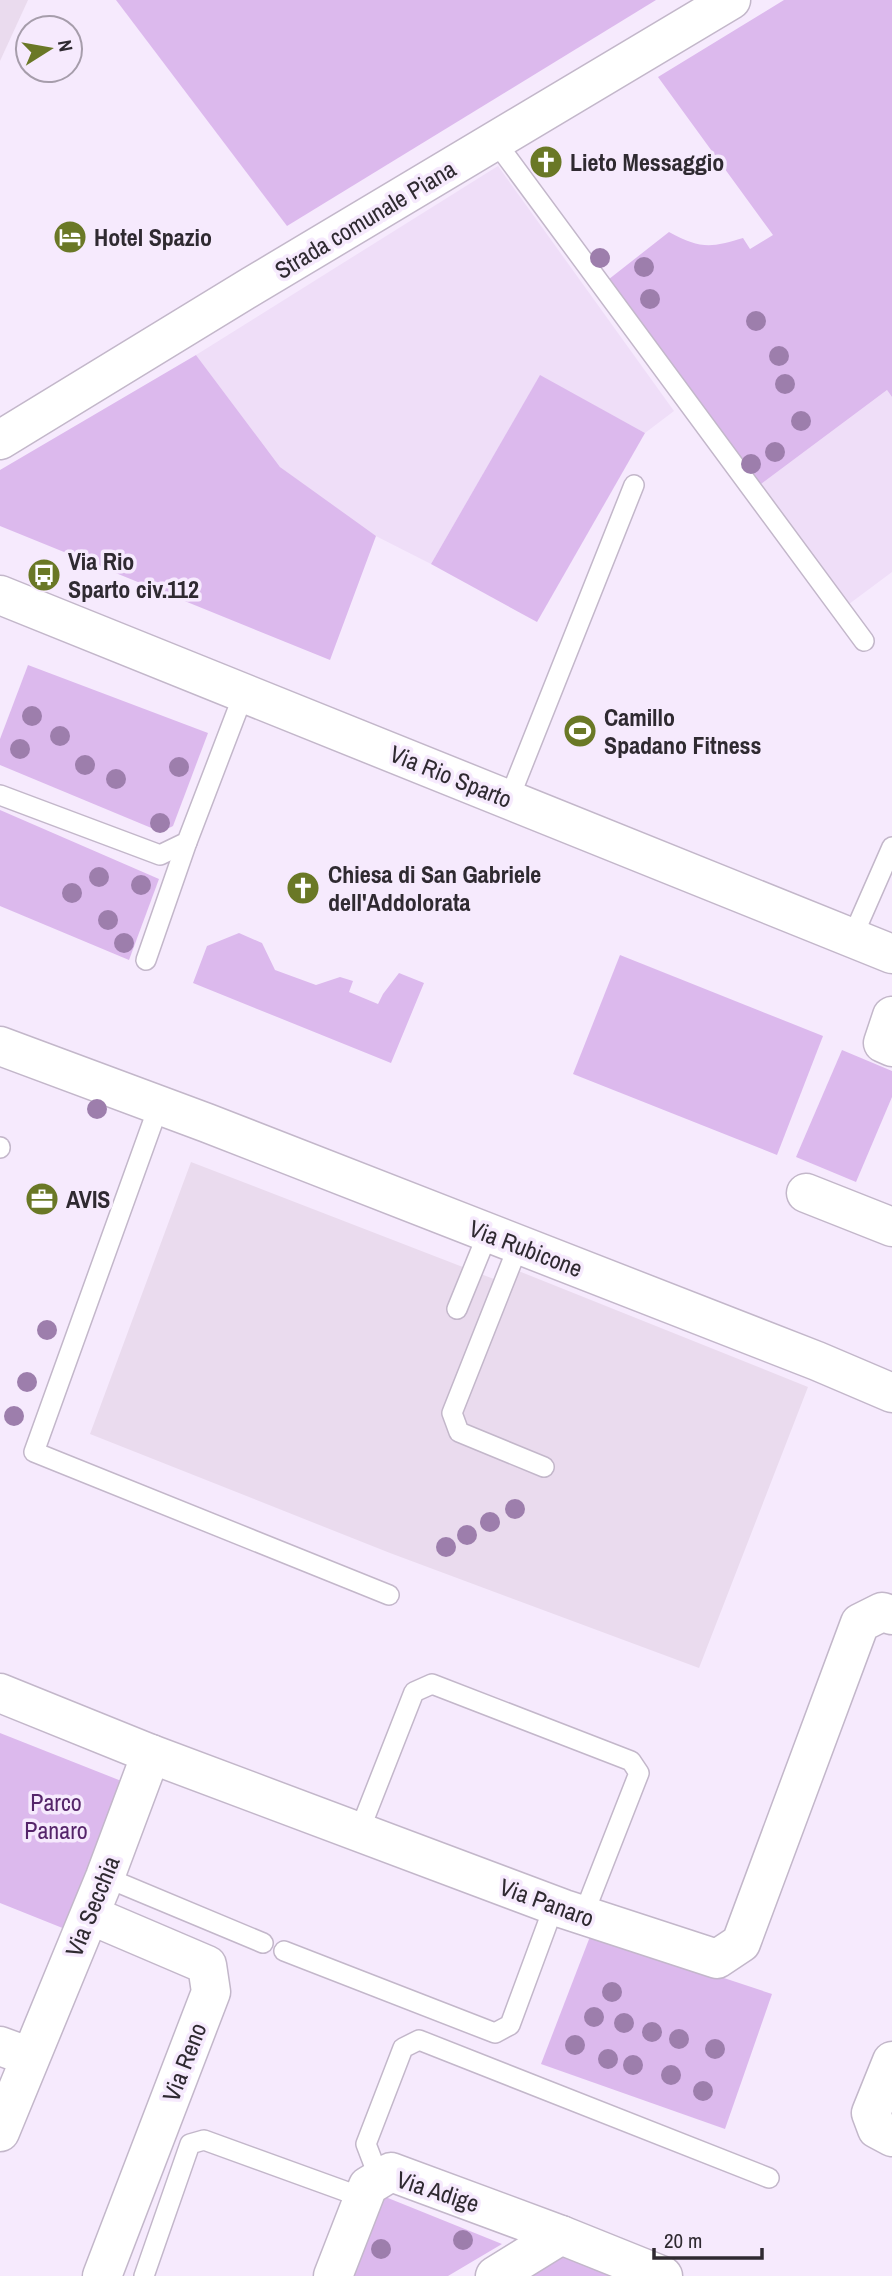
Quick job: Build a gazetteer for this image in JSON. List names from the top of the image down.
{
  "streets": {
    "street": [
      "Strada comunale Piana",
      "Via Rio Sparto",
      "Via Rubicone",
      "Via Panaro",
      "Via Secchia",
      "Via Reno",
      "Via Adige"
    ]
  },
  "crossings": [
    ["Via Panaro", "Via Secchia"],
    ["Via Secchia", "Via Reno"]
  ],
  "parks": ["Parco Panaro"],
  "places": {
    "church": ["Lieto Messaggio", "Chiesa di San Gabriele dell'Addolorata"],
    "hotel": ["Hotel Spazio"],
    "bus stop": ["Via Rio Sparto civ.112"],
    "sports": ["Camillo Spadano Fitness"],
    "office": ["AVIS"]
  },
  "scale_bar": "20 m",
  "north": "right"
}
